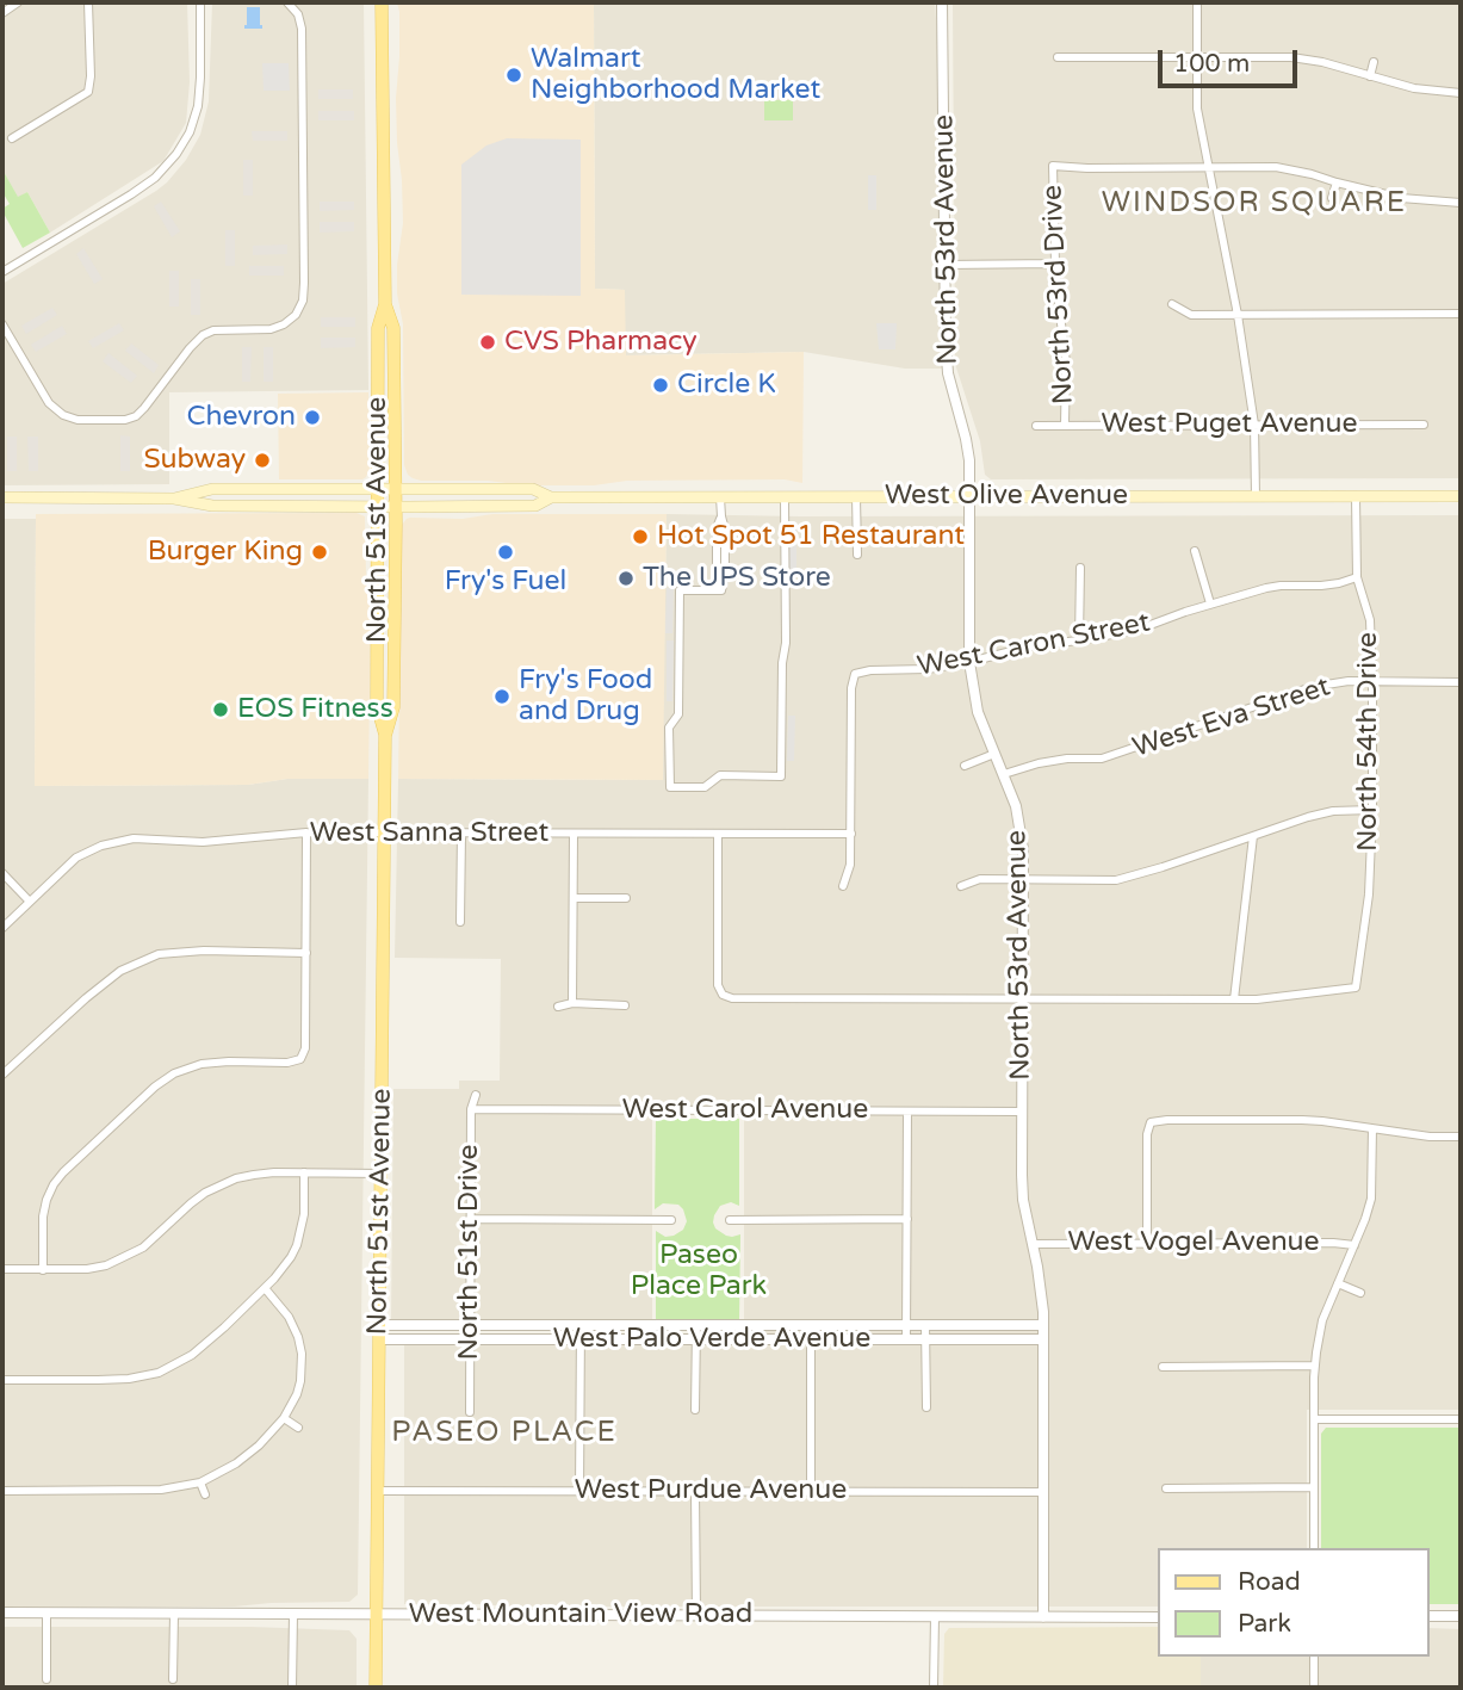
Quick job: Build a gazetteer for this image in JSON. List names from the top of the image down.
{
  "streets": {
    "main road": ["West Olive Avenue", "North 51st Avenue"],
    "street": [
      "North 53rd Avenue",
      "North 53rd Drive",
      "West Puget Avenue",
      "West Caron Street",
      "West Eva Street",
      "North 54th Drive",
      "West Sanna Street",
      "West Carol Avenue",
      "West Vogel Avenue",
      "North 51st Drive",
      "West Palo Verde Avenue",
      "West Purdue Avenue",
      "West Mountain View Road"
    ]
  },
  "crossings": [
    ["North 53rd Avenue", "West Olive Avenue"],
    ["North 53rd Avenue", "West Caron Street"],
    ["North 53rd Avenue", "West Eva Street"],
    ["North 53rd Avenue", "West Carol Avenue"],
    ["North 53rd Avenue", "West Vogel Avenue"],
    ["North 53rd Avenue", "West Palo Verde Avenue"],
    ["North 53rd Avenue", "West Purdue Avenue"],
    ["North 53rd Avenue", "West Mountain View Road"],
    ["North 53rd Drive", "West Puget Avenue"],
    ["West Olive Avenue", "North 51st Avenue"],
    ["West Olive Avenue", "North 54th Drive"],
    ["North 51st Avenue", "West Sanna Street"],
    ["North 51st Avenue", "West Palo Verde Avenue"],
    ["North 51st Avenue", "West Purdue Avenue"],
    ["North 51st Avenue", "West Mountain View Road"],
    ["West Caron Street", "North 54th Drive"],
    ["West Caron Street", "West Sanna Street"],
    ["West Eva Street", "North 54th Drive"],
    ["West Carol Avenue", "North 51st Drive"],
    ["North 51st Drive", "West Palo Verde Avenue"]
  ],
  "districts": ["WINDSOR SQUARE", "PASEO PLACE"],
  "parks": ["Paseo Place Park"],
  "places": [
    "Walmart Neighborhood Market",
    "CVS Pharmacy",
    "Circle K",
    "Chevron",
    "Subway",
    "Hot Spot 51 Restaurant",
    "Burger King",
    "Fry's Fuel",
    "The UPS Store",
    "Fry's Food and Drug",
    "EOS Fitness"
  ],
  "legend": ["Road", "Park"],
  "scale_bar": "100 m"
}
